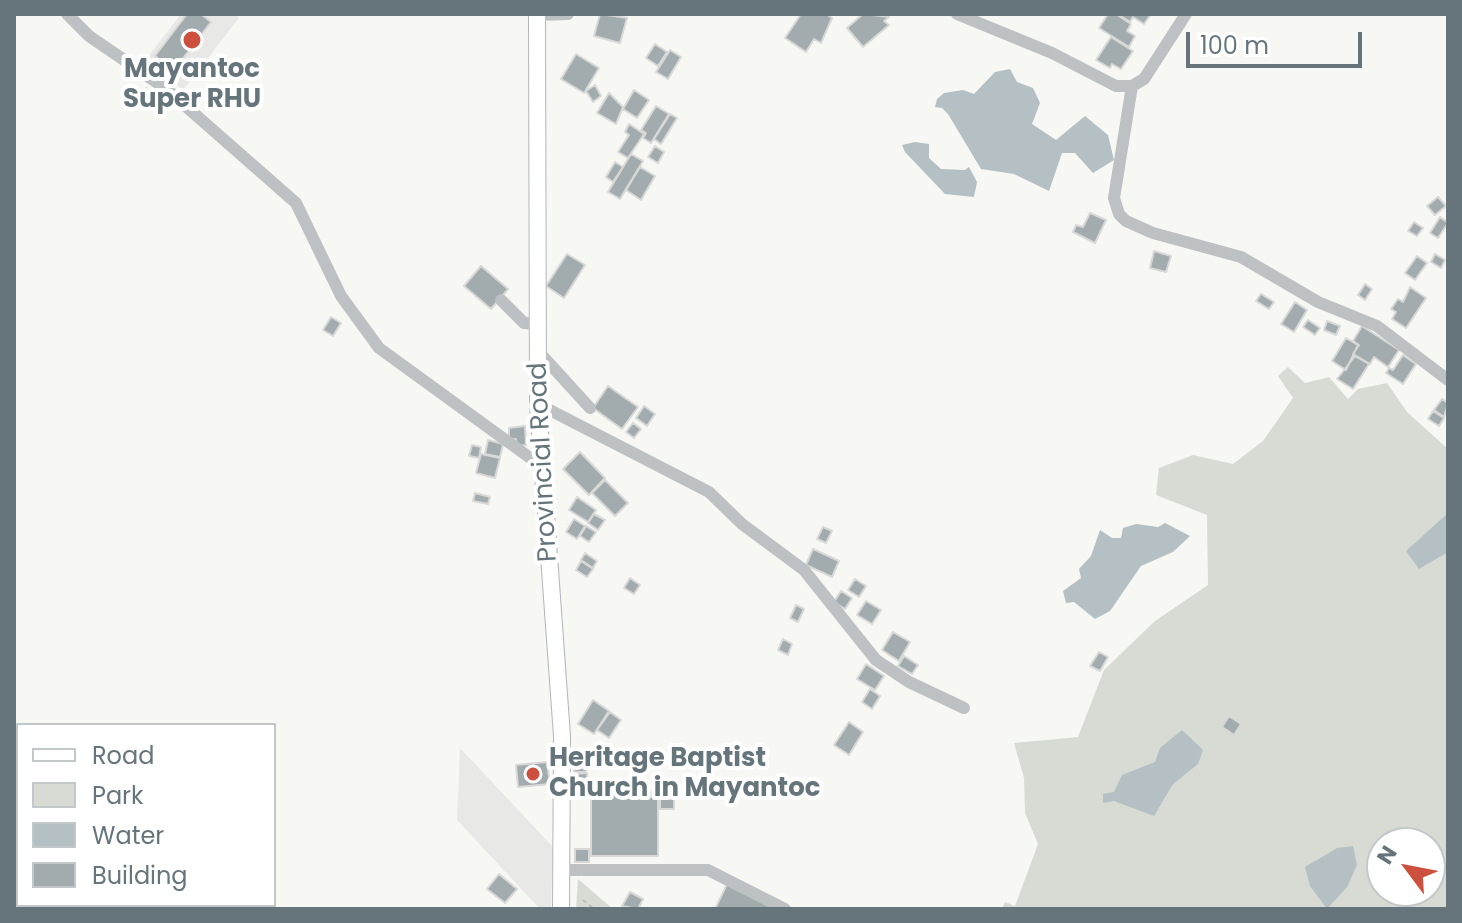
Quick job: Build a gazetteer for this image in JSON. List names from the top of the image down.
{
  "streets": {
    "main road": ["Provincial Road"]
  },
  "places": ["Mayantoc Super RHU", "Heritage Baptist Church in Mayantoc"],
  "legend": [
    "Road",
    "Park",
    "Water",
    "Building"
  ],
  "scale_bar": "100 m",
  "north": "top left"
}
